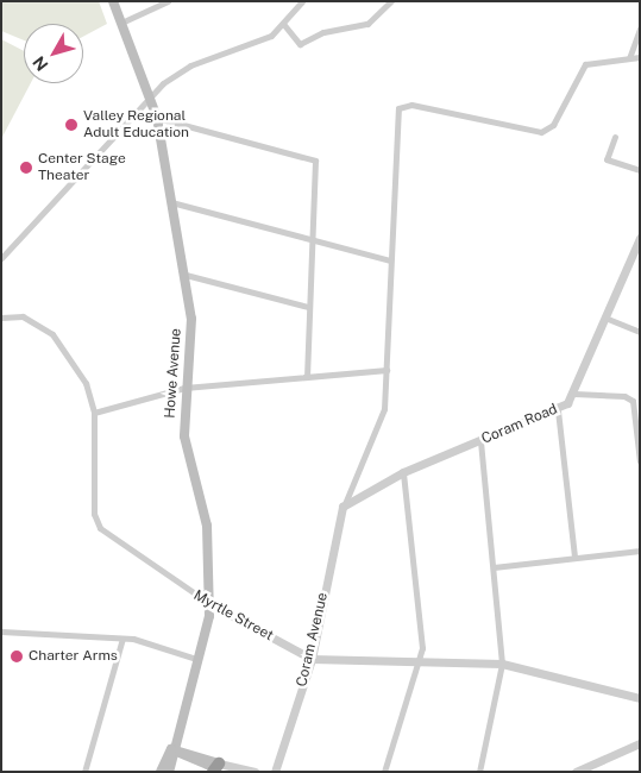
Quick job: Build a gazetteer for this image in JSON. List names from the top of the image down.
{
  "streets": {
    "main road": ["Howe Avenue"],
    "street": ["Coram Road", "Myrtle Street", "Coram Avenue"]
  },
  "crossings": [
    ["Howe Avenue", "Myrtle Street"],
    ["Coram Road", "Coram Avenue"],
    ["Myrtle Street", "Coram Avenue"]
  ],
  "places": ["Valley Regional Adult Education", "Center Stage Theater", "Charter Arms"],
  "north": "bottom left"
}
